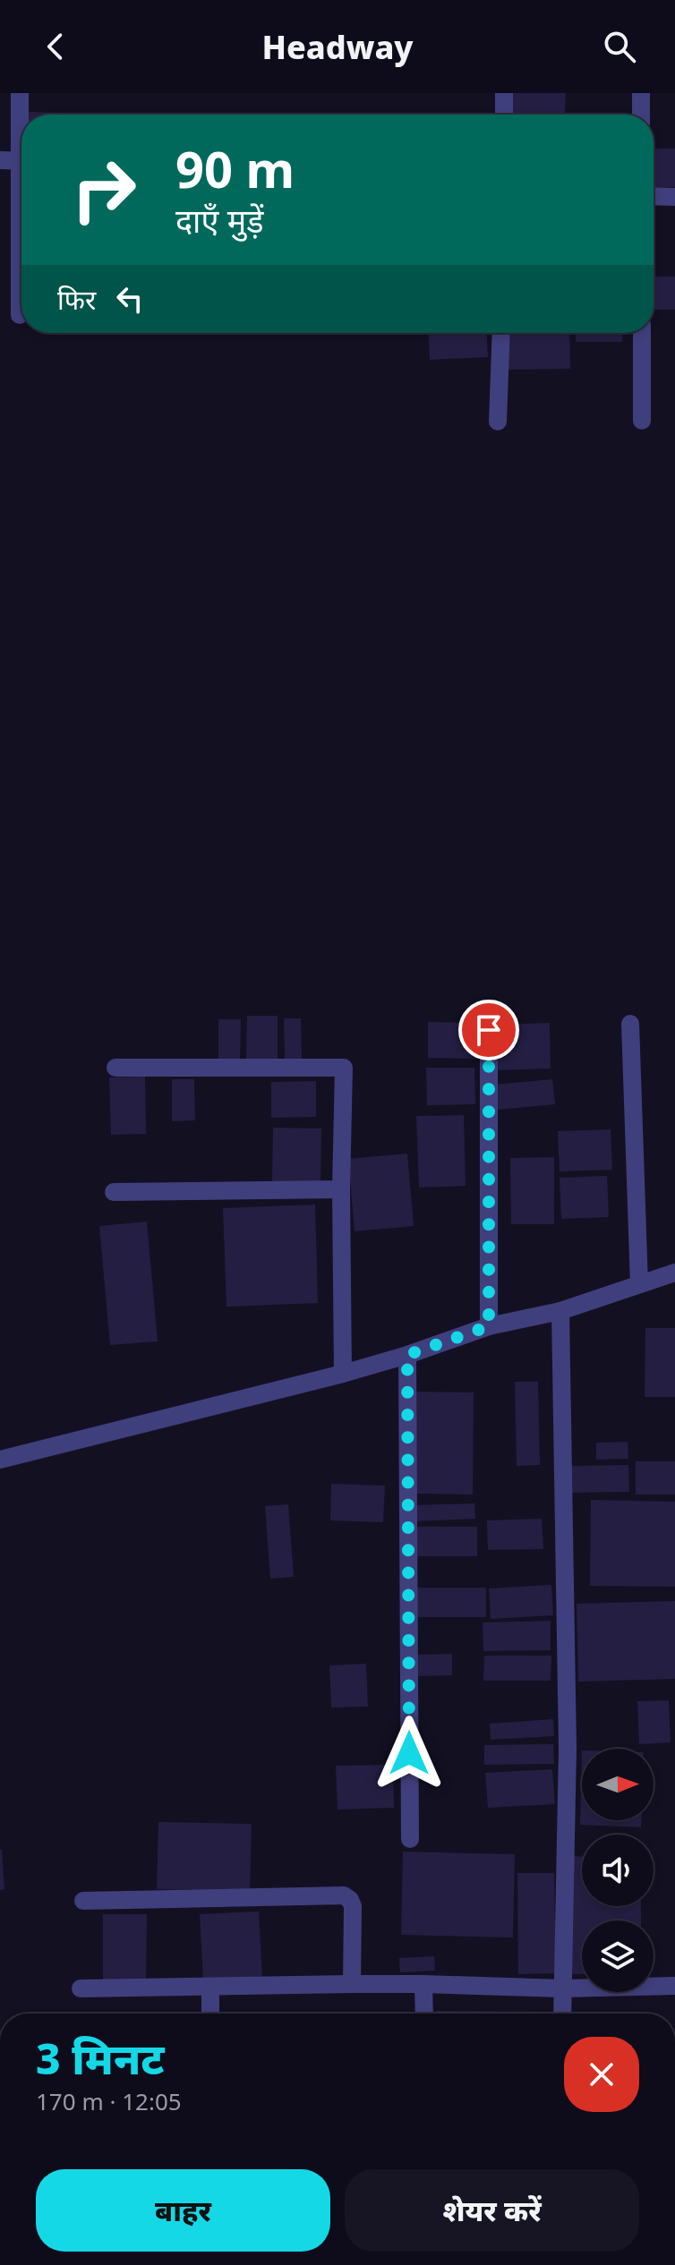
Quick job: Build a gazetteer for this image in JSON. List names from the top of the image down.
{
  "north": "right",
  "page": {
    "header": "Headway",
    "turn": ["90 m", "दाएँ मुड़ें"],
    "then": "फिर",
    "heading": ["3 मिनट", "170 m · 12:05"],
    "buttons": ["बाहर", "शेयर करें"]
  }
}
